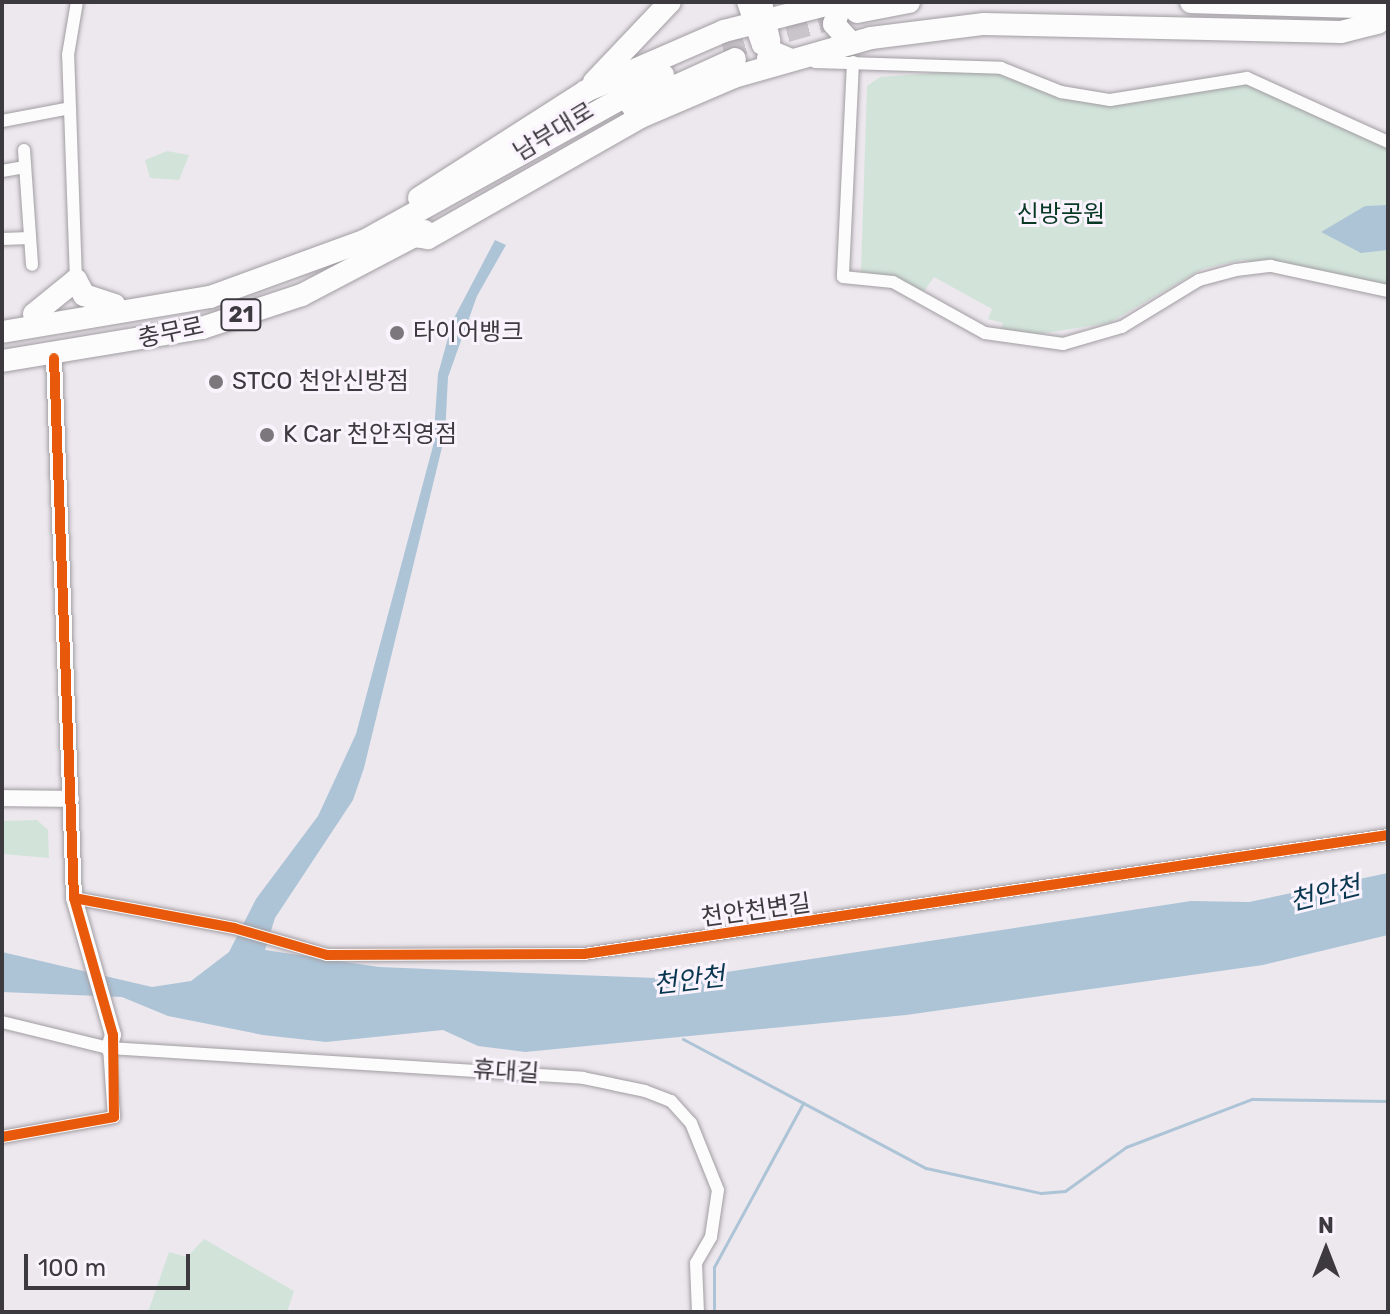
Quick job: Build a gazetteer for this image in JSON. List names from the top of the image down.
{
  "streets": {
    "highway": ["남부대로", "21", "충무로"],
    "street": ["천안천변길", "휴대길"]
  },
  "crossings": [
    ["남부대로", "충무로"],
    ["21", "충무로"]
  ],
  "water": ["천안천"],
  "parks": ["신방공원"],
  "places": ["타이어뱅크", "STCO 천안신방점", "K Car 천안직영점"],
  "scale_bar": "100 m",
  "north": "top"
}
